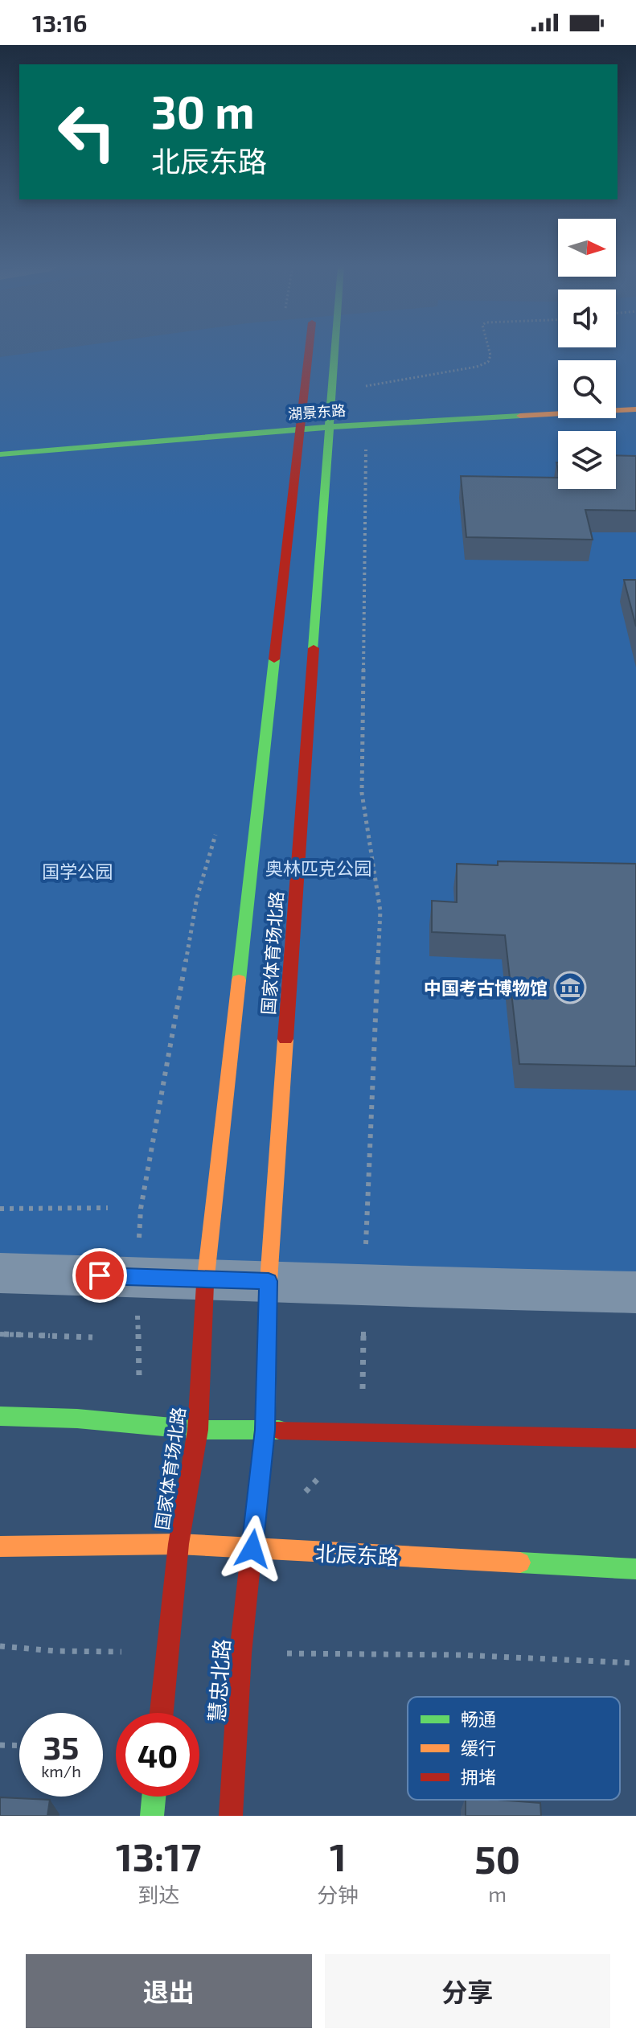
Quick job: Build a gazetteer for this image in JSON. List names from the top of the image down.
{
  "streets": {
    "street": [
      "湖景东路",
      "国家体育场北路",
      "北辰东路",
      "慧忠北路"
    ]
  },
  "crossings": [
    ["湖景东路", "国家体育场北路"],
    ["国家体育场北路", "北辰东路"],
    ["国家体育场北路", "慧忠北路"],
    ["北辰东路", "慧忠北路"]
  ],
  "parks": ["奥林匹克公园", "国学公园"],
  "places": {
    "museum": ["中国考古博物馆"]
  },
  "legend": ["畅通", "缓行", "拥堵"],
  "north": "right",
  "page": {
    "status": "13:16",
    "turn": ["30 m", "北辰东路"],
    "speed": "35 km/h",
    "limit": "40",
    "eta": [
      "13:17",
      "到达",
      "1",
      "分钟",
      "50",
      "m"
    ],
    "buttons": ["退出", "分享"]
  }
}
